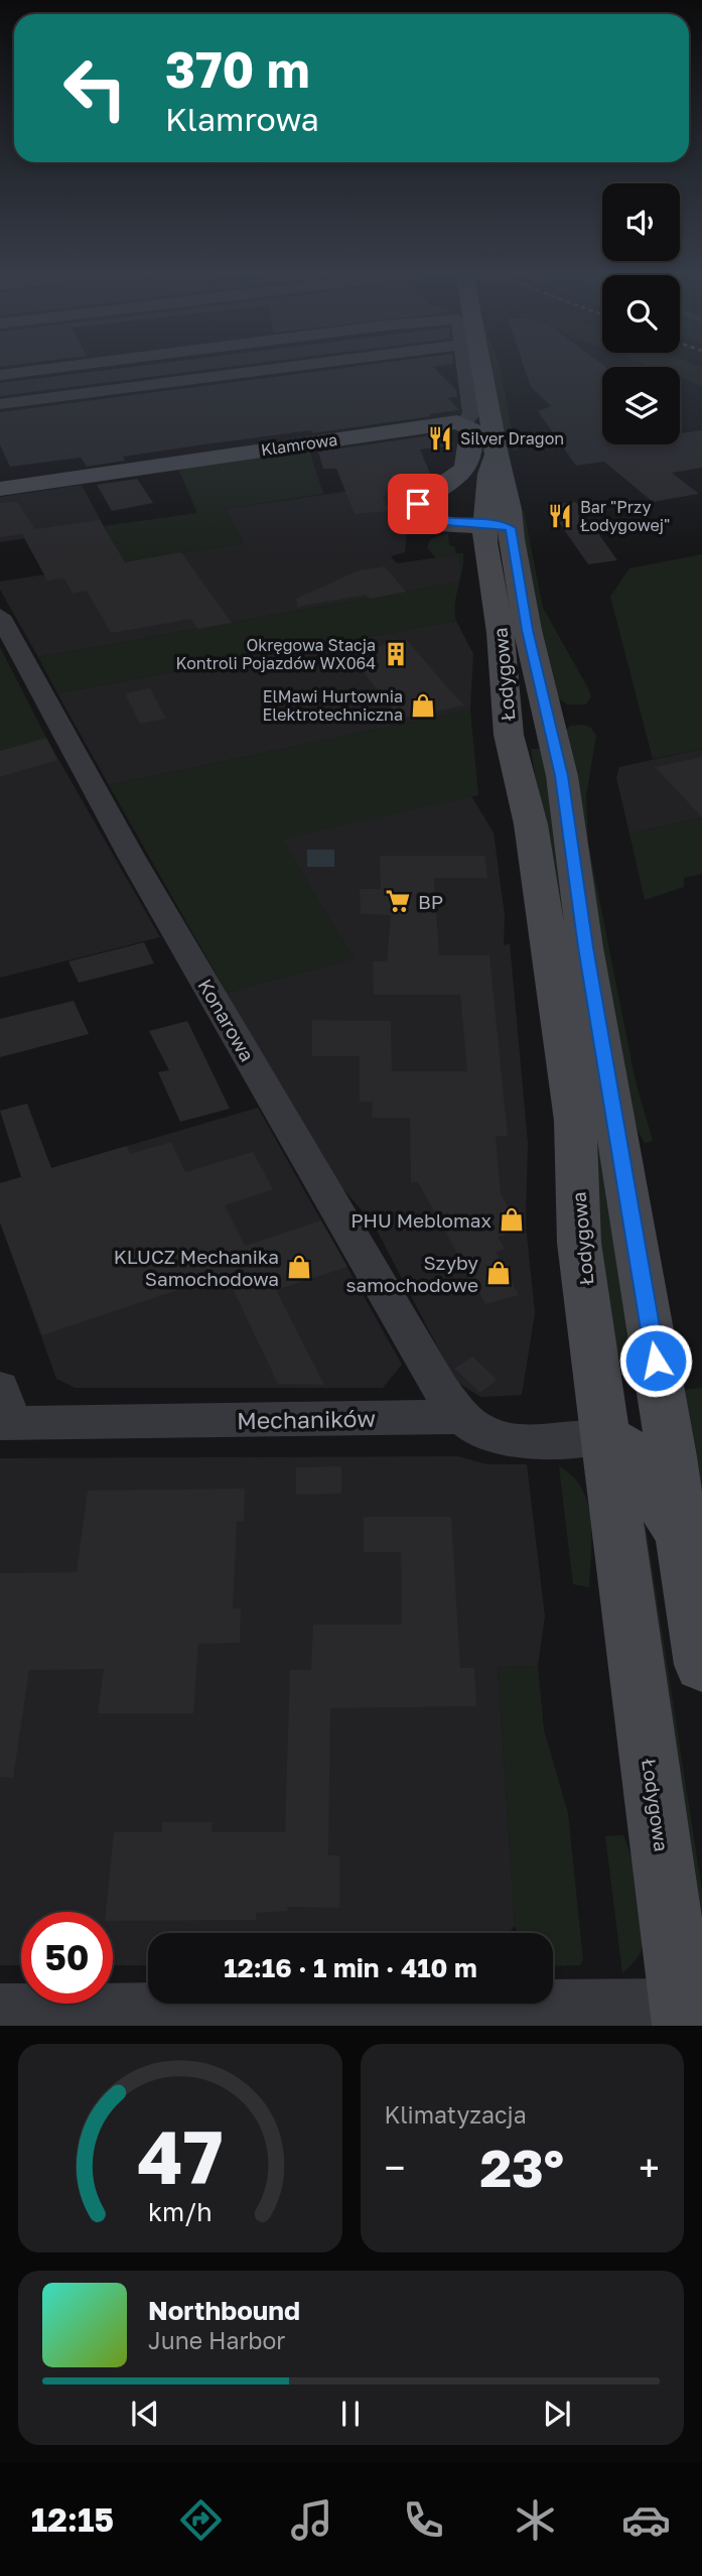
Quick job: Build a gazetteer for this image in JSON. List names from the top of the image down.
{
  "streets": {
    "main road": ["Klamrowa", "Łodygowa"],
    "street": ["Konarowa", "Mechaników"]
  },
  "crossings": [
    ["Konarowa", "Mechaników"]
  ],
  "places": {
    "restaurant": ["Silver Dragon", "Bar \"Przy Łodygowej\""],
    "building": ["Okręgowa Stacja Kontroli Pojazdów WX064"],
    "shop": [
      "ElMawi Hurtownia Elektrotechniczna",
      "PHU Meblomax",
      "KLUCZ Mechanika Samochodowa",
      "Szyby samochodowe"
    ],
    "supermarket": ["BP"]
  },
  "page": {
    "turn": ["370 m", "Klamrowa"],
    "limit": "50",
    "trip": "12:16 · 1 min · 410 m",
    "tile": "Klimatyzacja",
    "heat": ["−", "23°", "+"],
    "song": ["Northbound", "June Harbor"],
    "tabs": "12:15",
    "gauge": ["47", "km/h"]
  }
}
